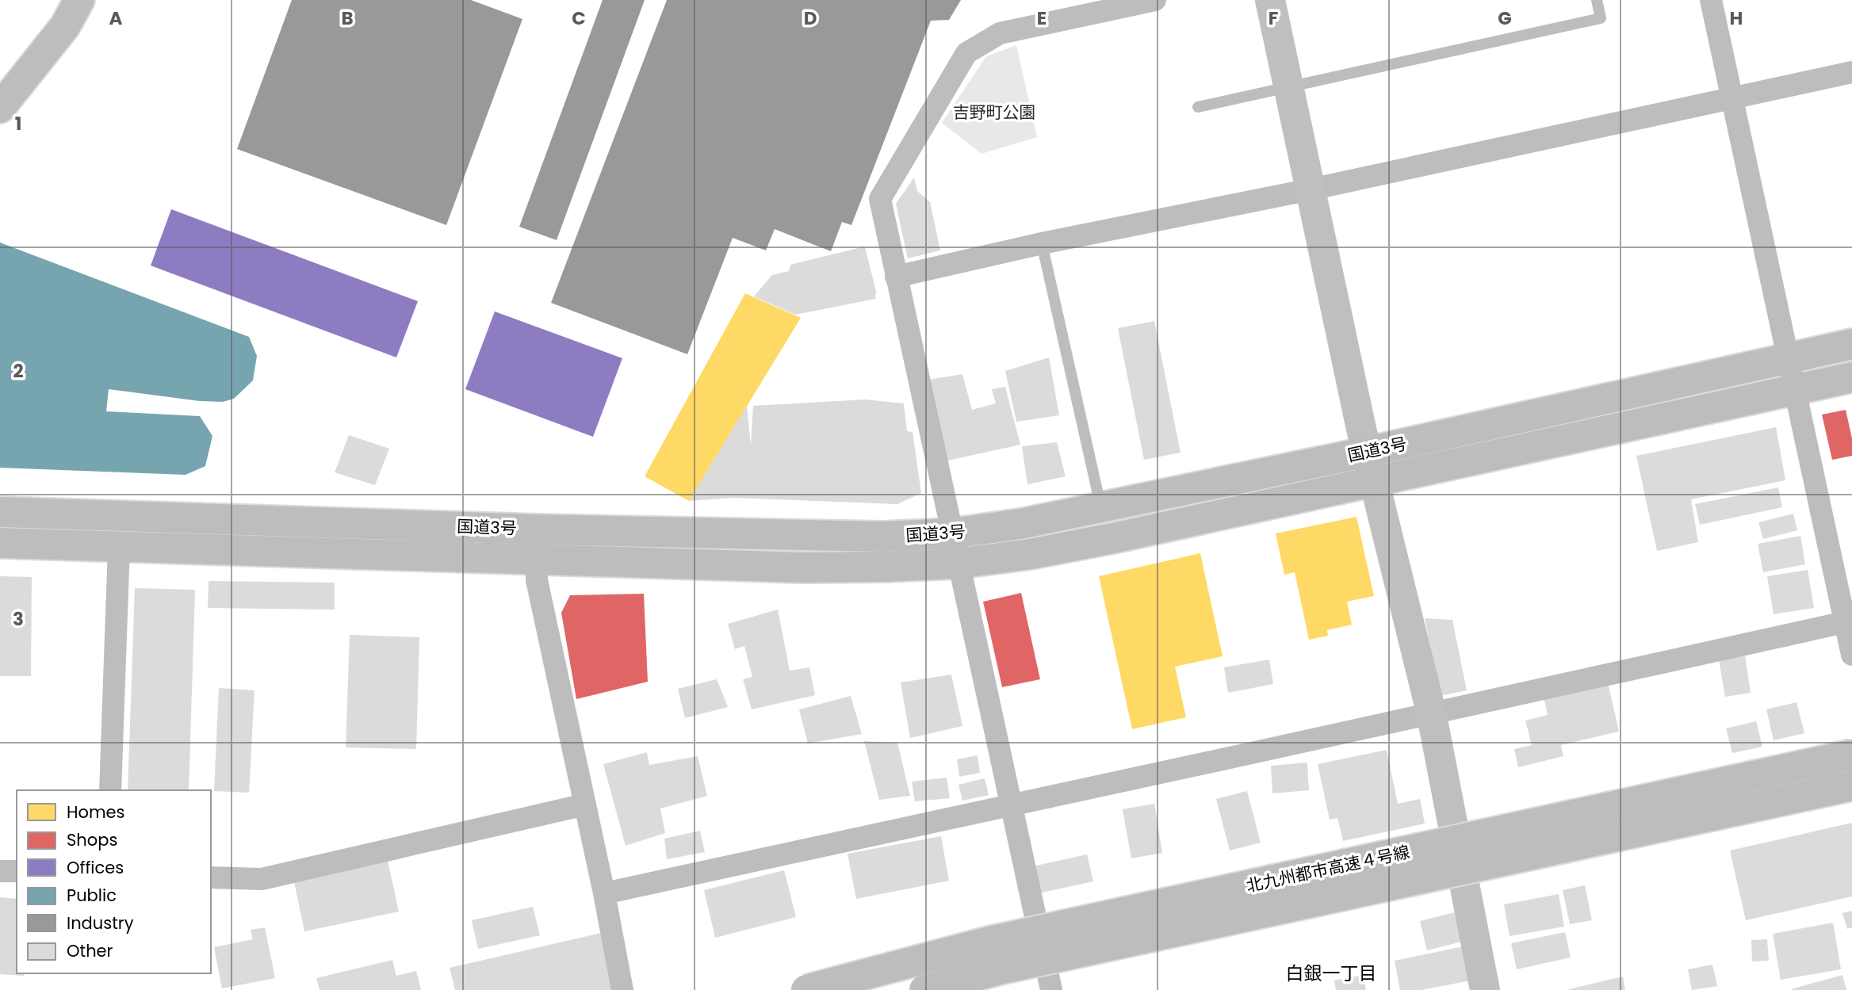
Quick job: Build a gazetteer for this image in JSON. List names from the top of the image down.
{
  "streets": {
    "main road": ["国道3号", "北九州都市高速４号線"]
  },
  "districts": ["白銀一丁目"],
  "parks": ["吉野町公園"],
  "legend": [
    "Homes",
    "Shops",
    "Offices",
    "Public",
    "Industry",
    "Other"
  ],
  "grid": {
    "columns": [
      "A",
      "B",
      "C",
      "D",
      "E",
      "F",
      "G",
      "H"
    ],
    "rows": ["1", "2", "3"]
  }
}
